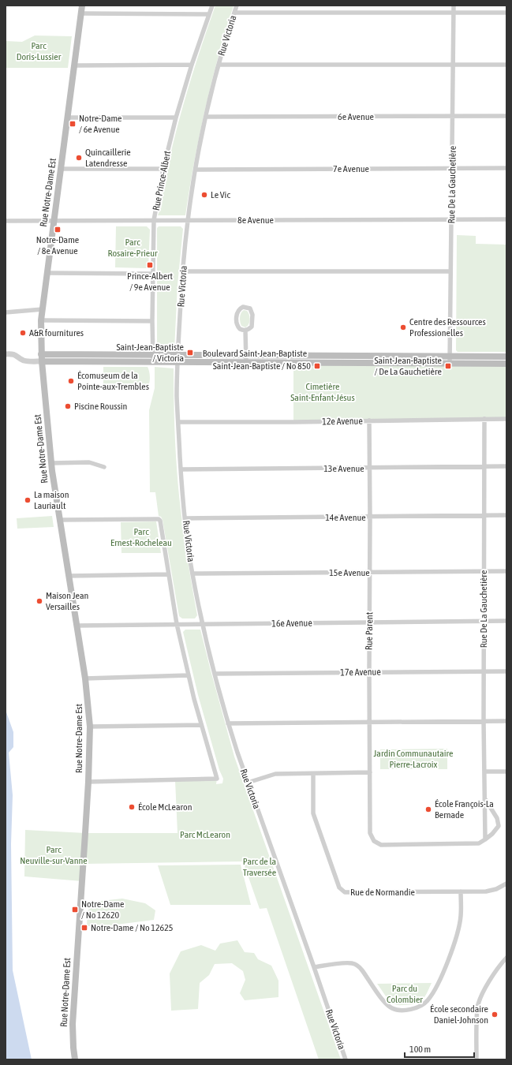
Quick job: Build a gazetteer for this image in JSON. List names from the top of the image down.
{
  "streets": {
    "main road": ["Rue Notre-Dame Est", "Boulevard Saint-Jean-Baptiste"],
    "street": [
      "Rue Victoria",
      "6e Avenue",
      "7e Avenue",
      "Rue Prince-Albert",
      "Rue De La Gauchetière",
      "8e Avenue",
      "12e Avenue",
      "13e Avenue",
      "14e Avenue",
      "15e Avenue",
      "16e Avenue",
      "Rue Parent",
      "17e Avenue",
      "Rue de Normandie"
    ]
  },
  "crossings": [
    ["Rue Victoria", "6e Avenue"],
    ["Rue Victoria", "7e Avenue"],
    ["Rue Victoria", "8e Avenue"],
    ["Rue Victoria", "Boulevard Saint-Jean-Baptiste"],
    ["Rue Victoria", "12e Avenue"],
    ["Rue Victoria", "13e Avenue"],
    ["Rue Victoria", "14e Avenue"],
    ["Rue Victoria", "15e Avenue"],
    ["Rue Victoria", "16e Avenue"],
    ["Rue Victoria", "17e Avenue"],
    ["6e Avenue", "Rue De La Gauchetière"],
    ["7e Avenue", "Rue De La Gauchetière"],
    ["Rue Prince-Albert", "8e Avenue"],
    ["Rue Prince-Albert", "Boulevard Saint-Jean-Baptiste"],
    ["Rue De La Gauchetière", "8e Avenue"],
    ["Rue De La Gauchetière", "Boulevard Saint-Jean-Baptiste"],
    ["Rue De La Gauchetière", "12e Avenue"],
    ["Rue De La Gauchetière", "13e Avenue"],
    ["Rue De La Gauchetière", "14e Avenue"],
    ["Rue De La Gauchetière", "15e Avenue"],
    ["Rue De La Gauchetière", "16e Avenue"],
    ["Rue De La Gauchetière", "Rue Parent"],
    ["Rue De La Gauchetière", "17e Avenue"],
    ["Rue Notre-Dame Est", "8e Avenue"],
    ["Rue Notre-Dame Est", "Boulevard Saint-Jean-Baptiste"],
    ["Rue Notre-Dame Est", "16e Avenue"],
    ["12e Avenue", "Rue Parent"],
    ["13e Avenue", "Rue Parent"],
    ["14e Avenue", "Rue Parent"],
    ["15e Avenue", "Rue Parent"],
    ["16e Avenue", "Rue Parent"],
    ["Rue Parent", "17e Avenue"]
  ],
  "parks": [
    "Parc Doris-Lussier",
    "Parc Rosaire-Prieur",
    "Cimetière Saint-Enfant-Jésus",
    "Parc Ernest-Rocheleau",
    "Jardin Communautaire Pierre-Lacroix",
    "Parc McLearon",
    "Parc Neuville-sur-Vanne",
    "Parc de la Traversée",
    "Parc du Colombier"
  ],
  "places": {
    "transit": [
      "Notre-Dame / 6e Avenue",
      "Notre-Dame / 8e Avenue",
      "Prince-Albert / 9e Avenue",
      "Saint-Jean-Baptiste / Victoria",
      "Saint-Jean-Baptiste / No 850",
      "Saint-Jean-Baptiste / De La Gauchetière",
      "Notre-Dame / No 12620",
      "Notre-Dame / No 12625"
    ],
    "other": [
      "Quincaillerie Latendresse",
      "Le Vic",
      "Centre des Ressources Professionelles",
      "A&R fournitures",
      "Écomuseum de la Pointe-aux-Trembles",
      "Piscine Roussin",
      "La maison Lauriault",
      "Maison Jean Versailles",
      "École McLearon",
      "École François-La Bernade",
      "École secondaire Daniel-Johnson"
    ]
  },
  "scale_bar": "100 m"
}
